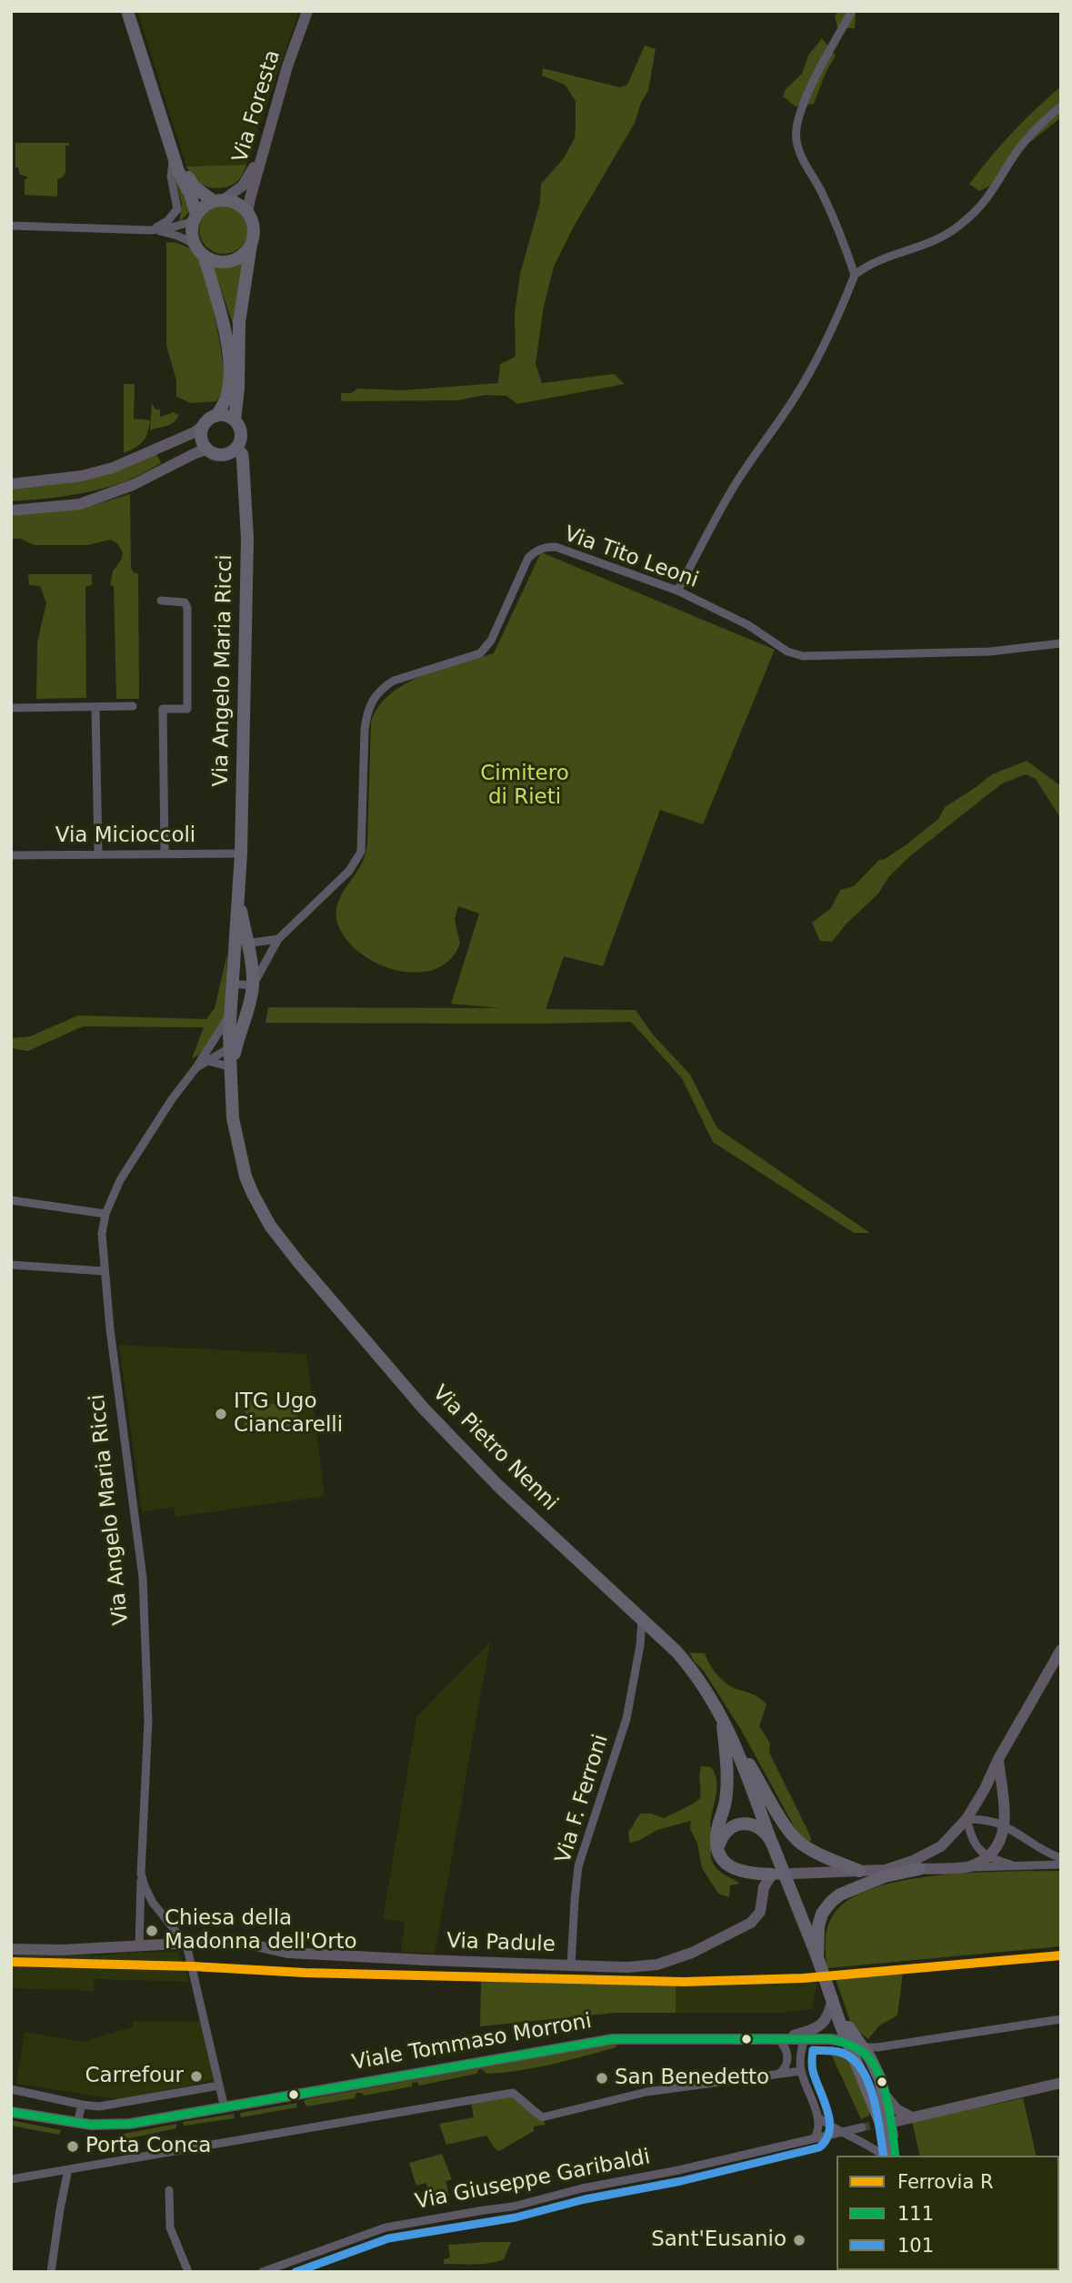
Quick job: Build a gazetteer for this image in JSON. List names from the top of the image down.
{
  "streets": {
    "main road": ["Via Angelo Maria Ricci", "Via Pietro Nenni"],
    "street": [
      "Via Foresta",
      "Via Tito Leoni",
      "Via Micioccoli",
      "Via F. Ferroni",
      "Via Padule",
      "Viale Tommaso Morroni",
      "Via Giuseppe Garibaldi"
    ]
  },
  "crossings": [
    ["Via Tito Leoni", "Via Angelo Maria Ricci"],
    ["Via Angelo Maria Ricci", "Via Micioccoli"],
    ["Via Angelo Maria Ricci", "Via Pietro Nenni"],
    ["Via Angelo Maria Ricci", "Via Padule"],
    ["Via Angelo Maria Ricci", "Viale Tommaso Morroni"],
    ["Via Pietro Nenni", "Via F. Ferroni"],
    ["Via F. Ferroni", "Via Padule"]
  ],
  "parks": ["Cimitero di Rieti"],
  "places": [
    "ITG Ugo Ciancarelli",
    "Chiesa della Madonna dell'Orto",
    "Carrefour",
    "San Benedetto",
    "Porta Conca",
    "Sant'Eusanio"
  ],
  "lines": ["rail line R", "transit line 111", "transit line 101"],
  "legend": ["Ferrovia R", "111", "101"]
}
